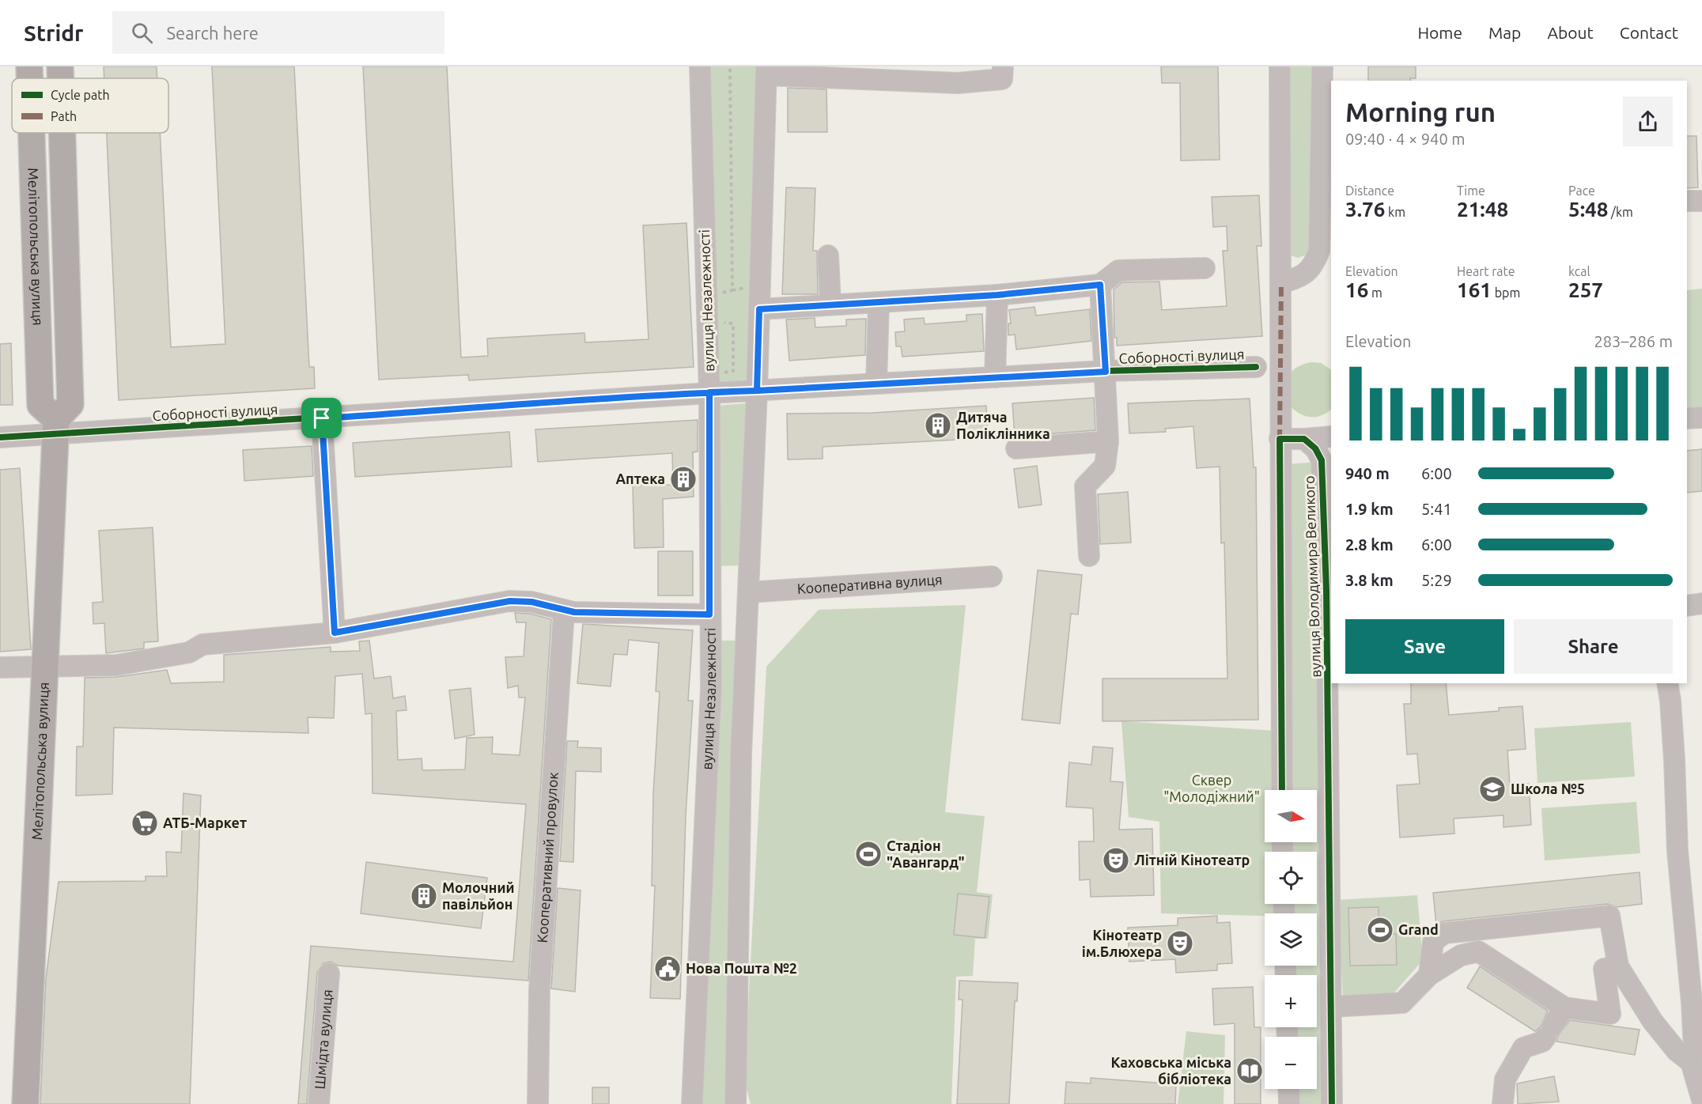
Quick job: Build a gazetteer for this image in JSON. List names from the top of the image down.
{
  "streets": {
    "main road": ["Мелітопольська вулиця"],
    "street": [
      "вулиця Незалежності",
      "Соборності вулиця",
      "вулиця Володимира Великого",
      "Кооперативна вулиця",
      "Кооперативний провулок",
      "Шмідта вулиця"
    ]
  },
  "crossings": [
    ["Мелітопольська вулиця", "Соборності вулиця"],
    ["вулиця Незалежності", "Соборності вулиця"]
  ],
  "parks": ["Сквер \"Молодіжний\""],
  "places": {
    "building": ["Дитяча Поліклінника", "Аптека", "Молочний павільйон"],
    "school or university": ["Школа №5"],
    "supermarket": ["АТБ-Маркет"],
    "sports": ["Стадіон \"Авангард\"", "Grand"],
    "theatre": ["Літній Кінотеатр", "Кінотеатр ім.Блюхера"],
    "public building": ["Нова Пошта №2"],
    "library": ["Каховська міська бібліотека"]
  },
  "legend": ["Cycle path", "Path"],
  "north": "right",
  "page": {
    "header": "Stridr",
    "search": "Search here",
    "nav": [
      "Home",
      "Map",
      "About",
      "Contact"
    ],
    "heading": ["Morning run", "09:40 · 4 × 940 m"],
    "stats": [
      ["Distance", "3.76 km"],
      ["Time", "21:48"],
      ["Pace", "5:48 /km"],
      ["Elevation", "16 m"],
      ["Heart rate", "161 bpm"],
      ["kcal", "257"]
    ],
    "chart": ["Elevation", "283–286 m"],
    "list": [
      {
        "name": "940 m",
        "note": "6:00"
      },
      {
        "name": "1.9 km",
        "note": "5:41"
      },
      {
        "name": "2.8 km",
        "note": "6:00"
      },
      {
        "name": "3.8 km",
        "note": "5:29"
      }
    ],
    "buttons": ["Save", "Share"],
    "map_buttons": ["+", "−"]
  }
}
